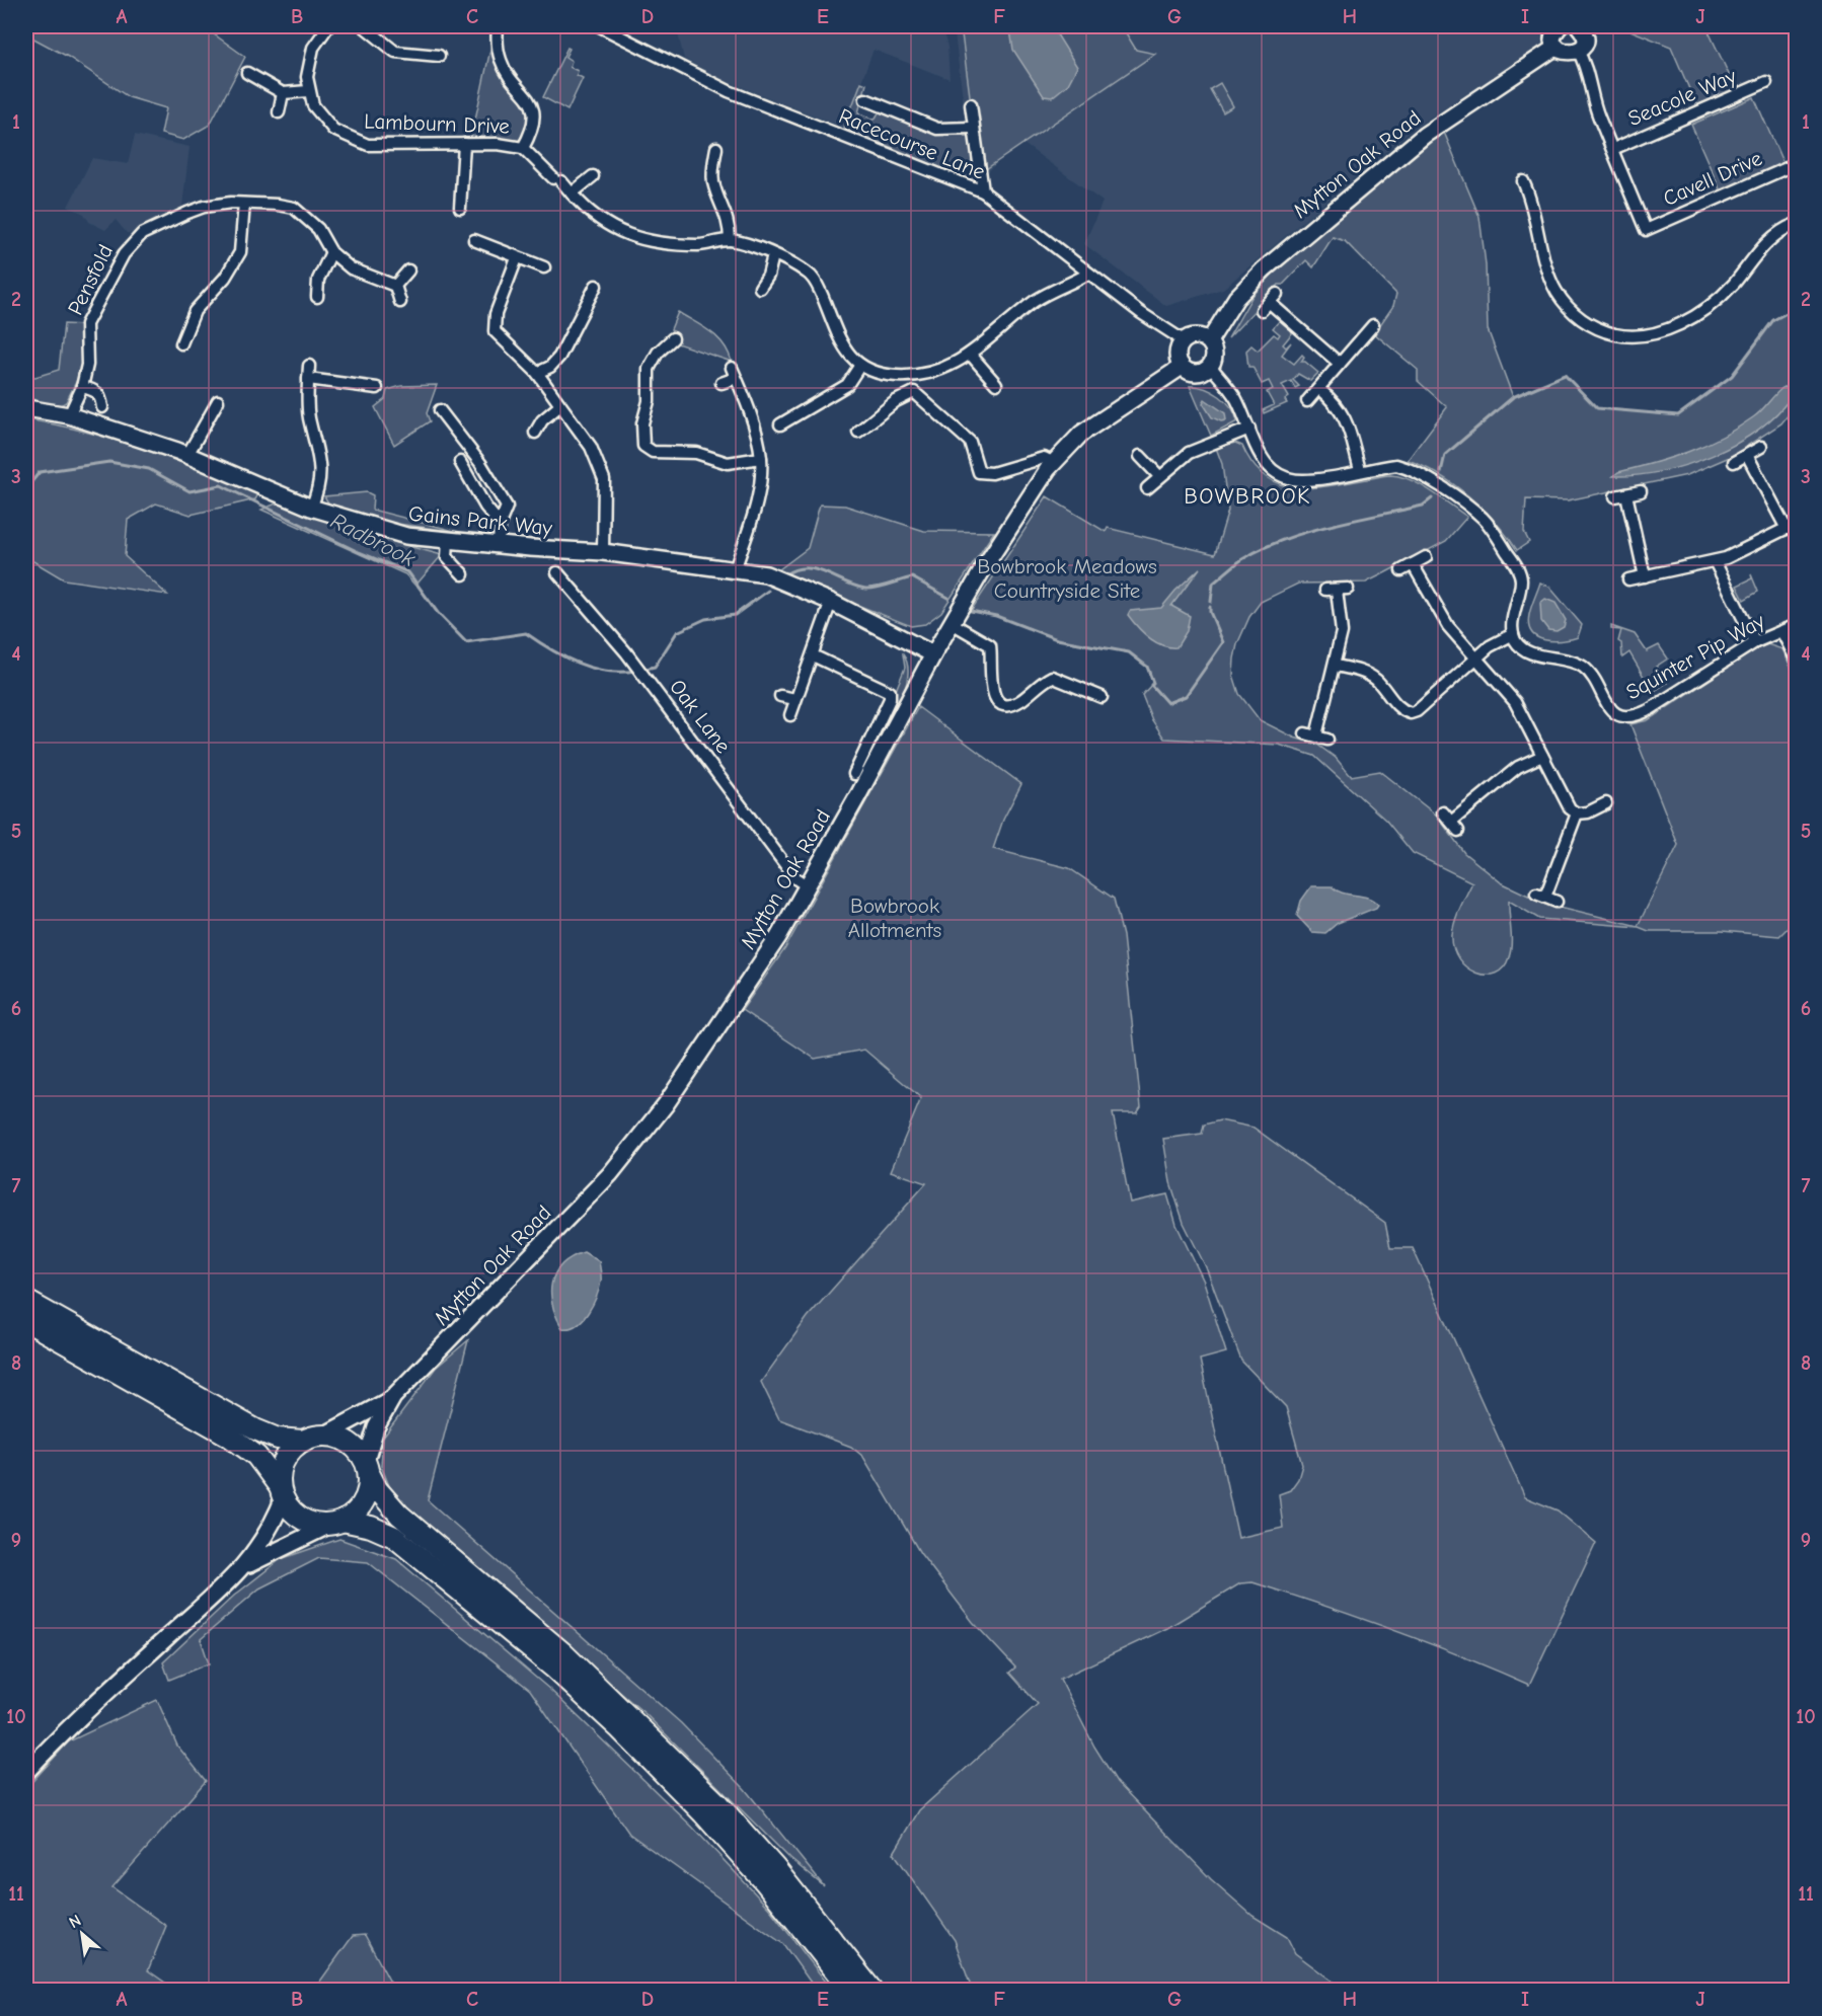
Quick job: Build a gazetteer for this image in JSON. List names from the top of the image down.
{
  "streets": {
    "main road": ["Mytton Oak Road", "Gains Park Way"],
    "street": [
      "Seacole Way",
      "Lambourn Drive",
      "Racecourse Lane",
      "Cavell Drive",
      "Pensfold",
      "Squinter Pip Way",
      "Oak Lane"
    ]
  },
  "crossings": [
    ["Seacole Way", "Cavell Drive"],
    ["Racecourse Lane", "Mytton Oak Road"],
    ["Mytton Oak Road", "Gains Park Way"],
    ["Mytton Oak Road", "Oak Lane"],
    ["Pensfold", "Gains Park Way"]
  ],
  "districts": ["BOWBROOK"],
  "water": ["Radbrook"],
  "parks": ["Bowbrook Meadows Countryside Site", "Bowbrook Allotments"],
  "north": "top left",
  "grid": {
    "columns": [
      "A",
      "B",
      "C",
      "D",
      "E",
      "F",
      "G",
      "H",
      "I",
      "J"
    ],
    "rows": [
      "1",
      "2",
      "3",
      "4",
      "5",
      "6",
      "7",
      "8",
      "9",
      "10",
      "11"
    ]
  }
}
